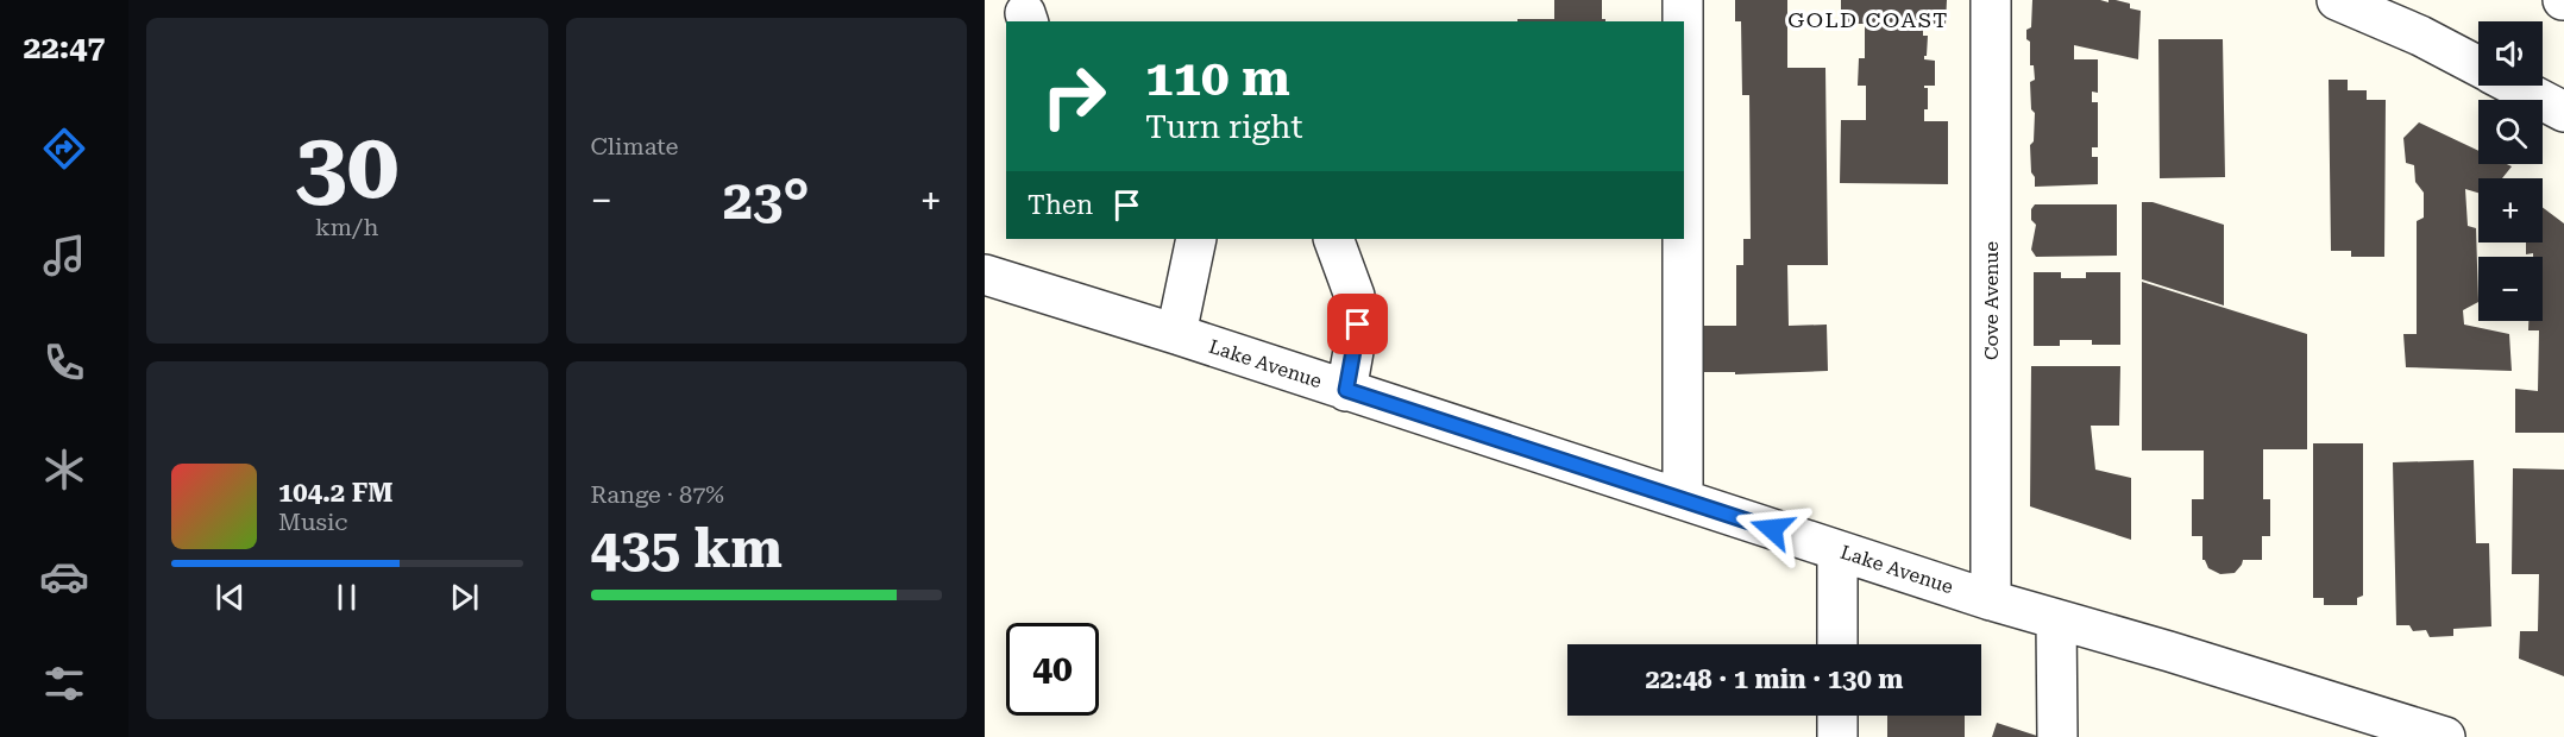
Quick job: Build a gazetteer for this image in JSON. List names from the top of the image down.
{
  "streets": {
    "street": ["Cove Avenue", "Lake Avenue"]
  },
  "crossings": [
    ["Cove Avenue", "Lake Avenue"]
  ],
  "districts": ["GOLD COAST"],
  "page": {
    "tabs": "22:47",
    "tile": [
      ["30", "km/h"],
      "Climate",
      ["Range · 87%", "435 km"]
    ],
    "map_buttons": ["+", "−"],
    "turn": ["110 m", "Turn right"],
    "heat": ["−", "23°", "+"],
    "then": "Then",
    "song": ["104.2 FM", "Music"],
    "limit": "40",
    "trip": "22:48 · 1 min · 130 m"
  }
}
